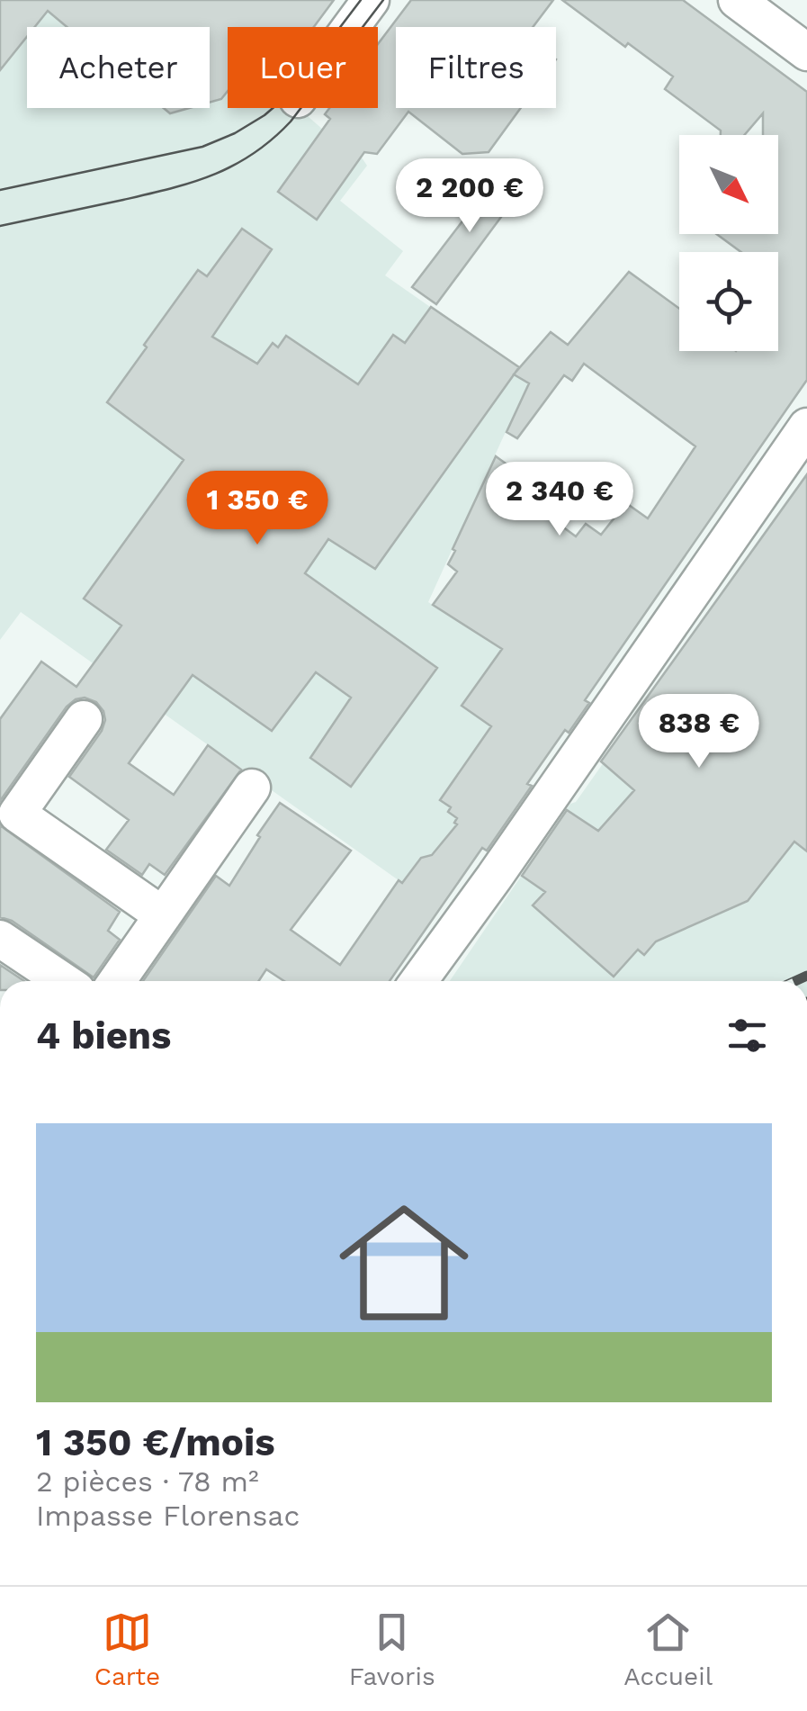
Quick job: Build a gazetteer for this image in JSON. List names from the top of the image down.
{
  "north": "bottom right",
  "page": {
    "chip": ["Acheter", "Louer", "Filtres"],
    "price": [
      "2 200 €",
      "2 340 €",
      "1 350 €",
      "838 €"
    ],
    "heading": "4 biens",
    "list": [
      {
        "name": "1 350 €/mois",
        "note": "2 pièces · 78 m² · Impasse Florensac"
      }
    ],
    "tabs": ["Carte", "Favoris", "Accueil"]
  }
}
